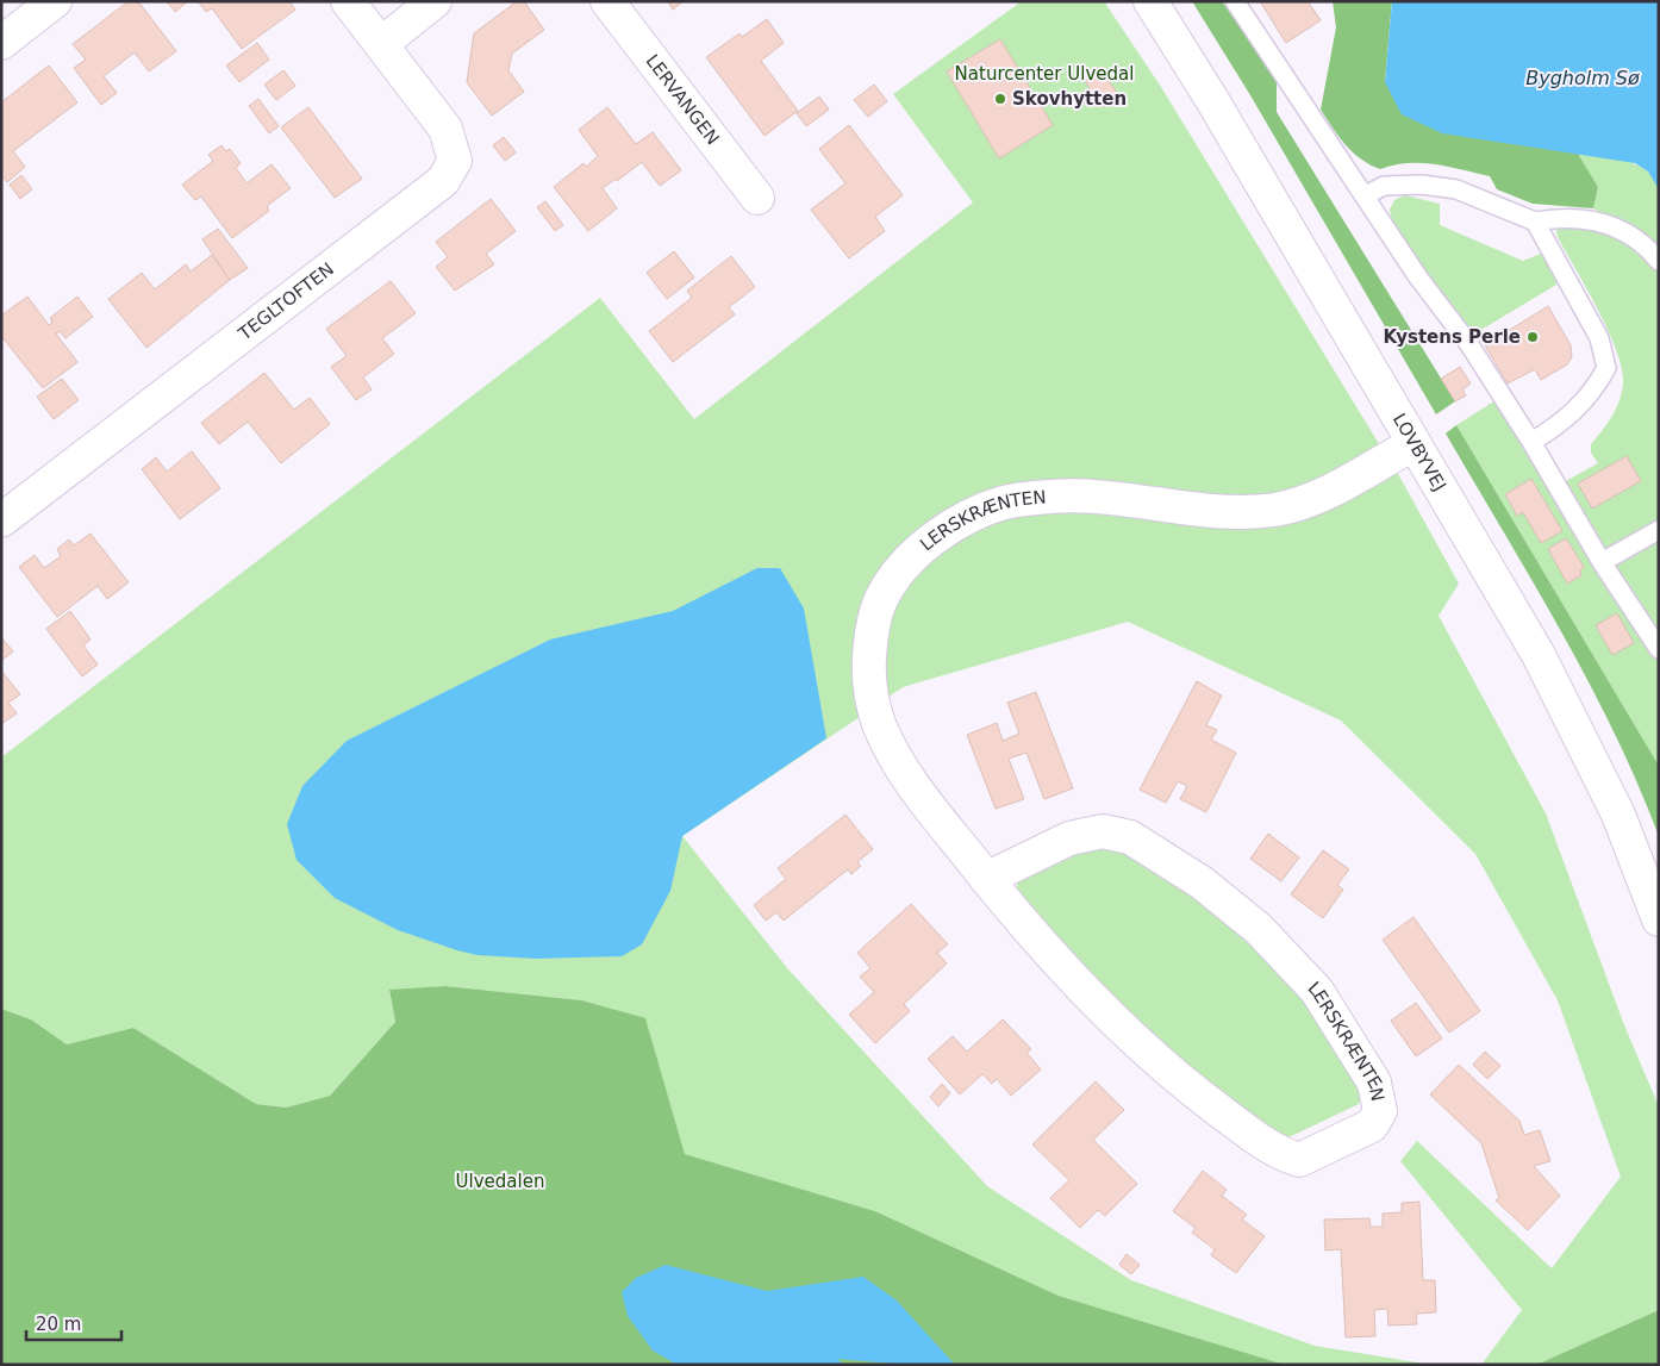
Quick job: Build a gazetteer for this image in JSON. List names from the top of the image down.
{
  "streets": {
    "street": [
      "LERVANGEN",
      "TEGLTOFTEN",
      "LOVBYVEJ",
      "LERSKRÆNTEN"
    ]
  },
  "crossings": [
    ["LOVBYVEJ", "LERSKRÆNTEN"]
  ],
  "water": ["Bygholm Sø"],
  "parks": ["Naturcenter Ulvedal", "Ulvedalen"],
  "places": ["Skovhytten", "Kystens Perle"],
  "scale_bar": "20 m"
}
